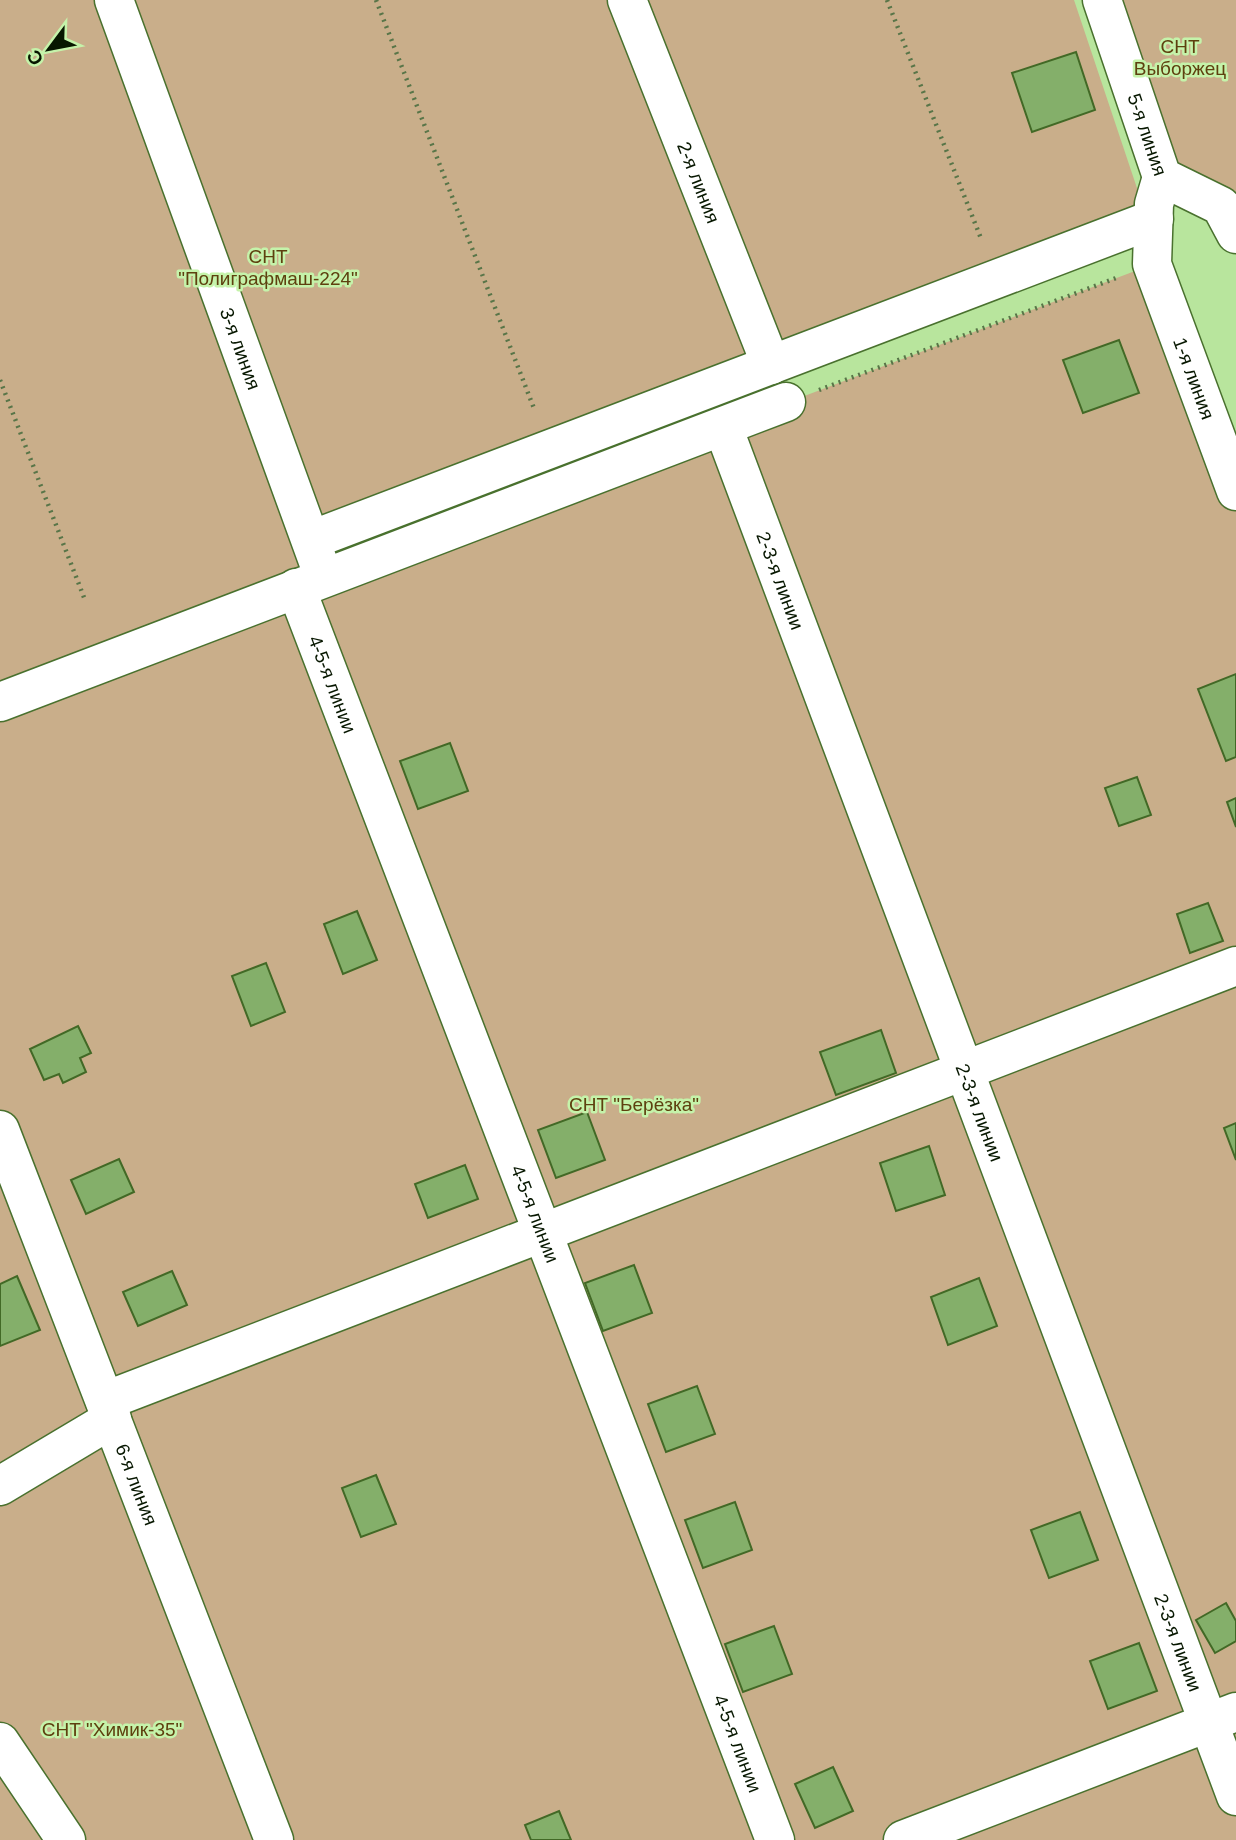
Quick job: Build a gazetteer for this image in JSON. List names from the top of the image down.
{
  "streets": {
    "street": [
      "5-я линия",
      "2-я линия",
      "3-я линия",
      "1-я линия",
      "2-3-я линии",
      "4-5-я линии",
      "6-я линия"
    ]
  },
  "crossings": [
    ["3-я линия", "4-5-я линии"]
  ],
  "parks": [
    "СНТ Выборжец",
    "СНТ \"Полиграфмаш-224\"",
    "СНТ \"Берёзка\"",
    "СНТ \"Химик-35\""
  ],
  "north": "bottom left"
}
